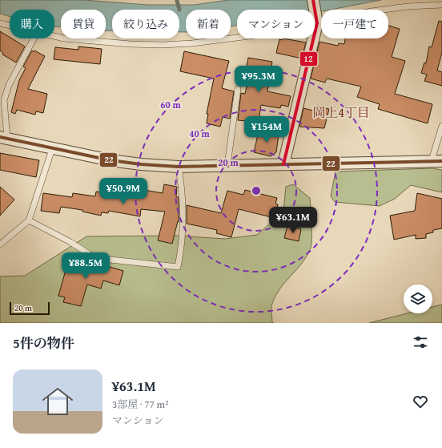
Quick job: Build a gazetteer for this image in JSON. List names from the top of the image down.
{
  "districts": ["岡上4丁目"],
  "lines": ["transit line 12", "transit line 22"],
  "scale_bar": "20 m",
  "page": {
    "chip": [
      "購入",
      "賃貸",
      "絞り込み",
      "新着",
      "マンション",
      "一戸建て"
    ],
    "price": [
      "¥95.3M",
      "¥154M",
      "¥50.9M",
      "¥63.1M",
      "¥88.5M"
    ],
    "scale": "20 m",
    "heading": "5件の物件",
    "list": [
      {
        "name": "¥63.1M",
        "note": "3部屋 · 77 m² · マンション"
      }
    ]
  },
  "rings": ["60 m", "40 m", "20 m"]
}
